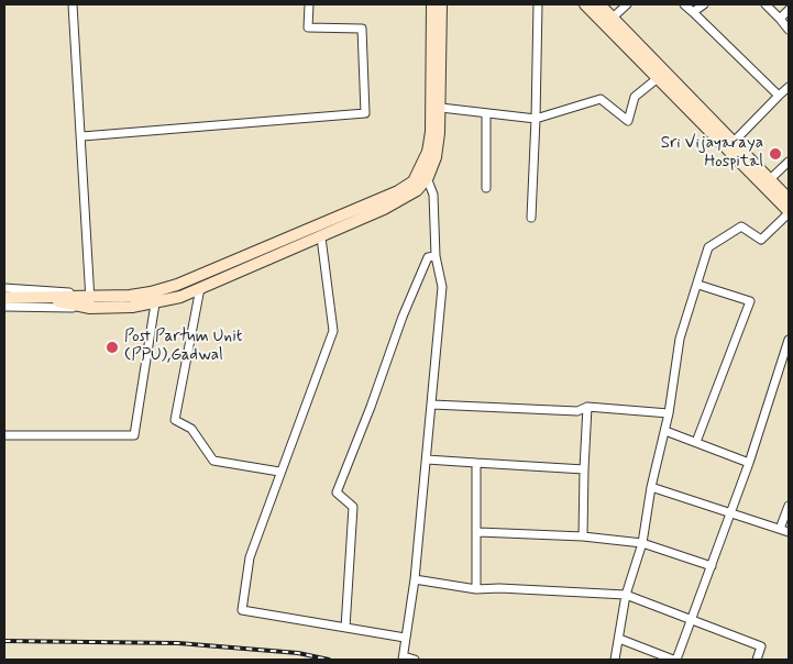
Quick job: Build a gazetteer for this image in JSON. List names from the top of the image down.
{
  "places": ["Sri Vijayaraya Hospital", "Post Partum Unit (PPU),Gadwal"]
}
